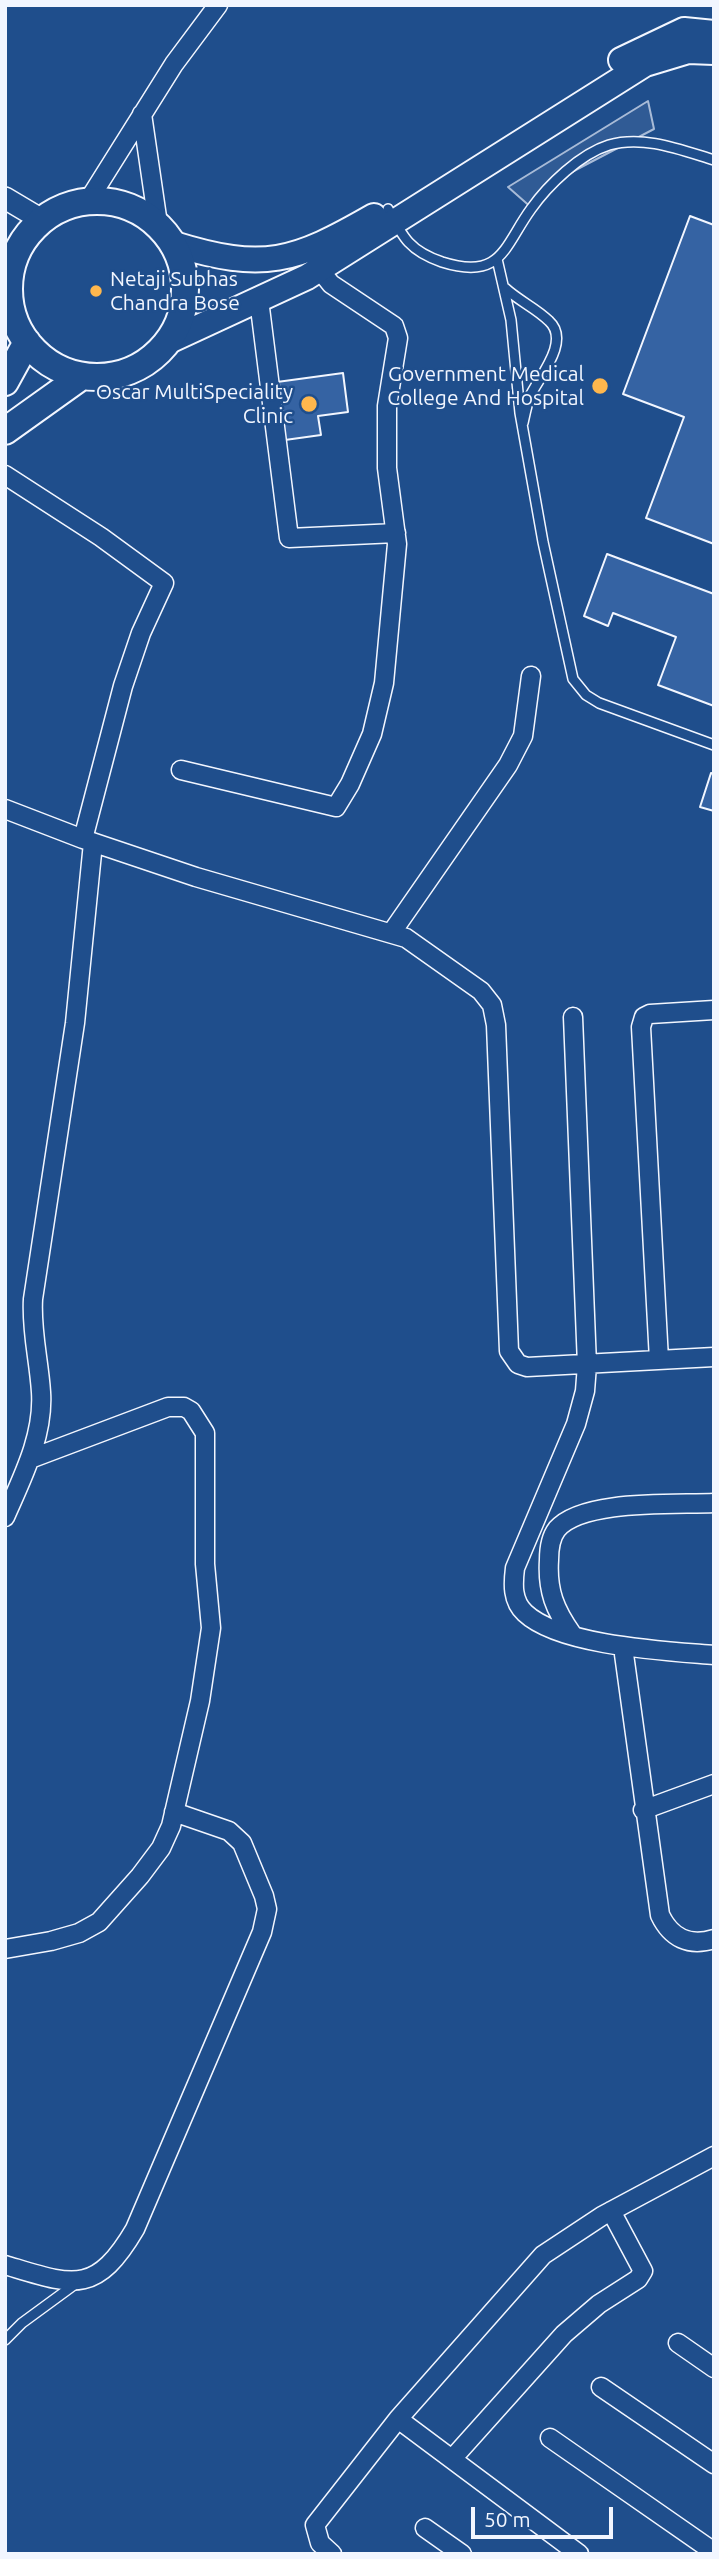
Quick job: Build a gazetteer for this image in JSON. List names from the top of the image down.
{
  "places": ["Netaji Subhas Chandra Bose", "Government Medical College And Hospital", "Oscar MultiSpeciality Clinic"],
  "scale_bar": "50 m"
}
